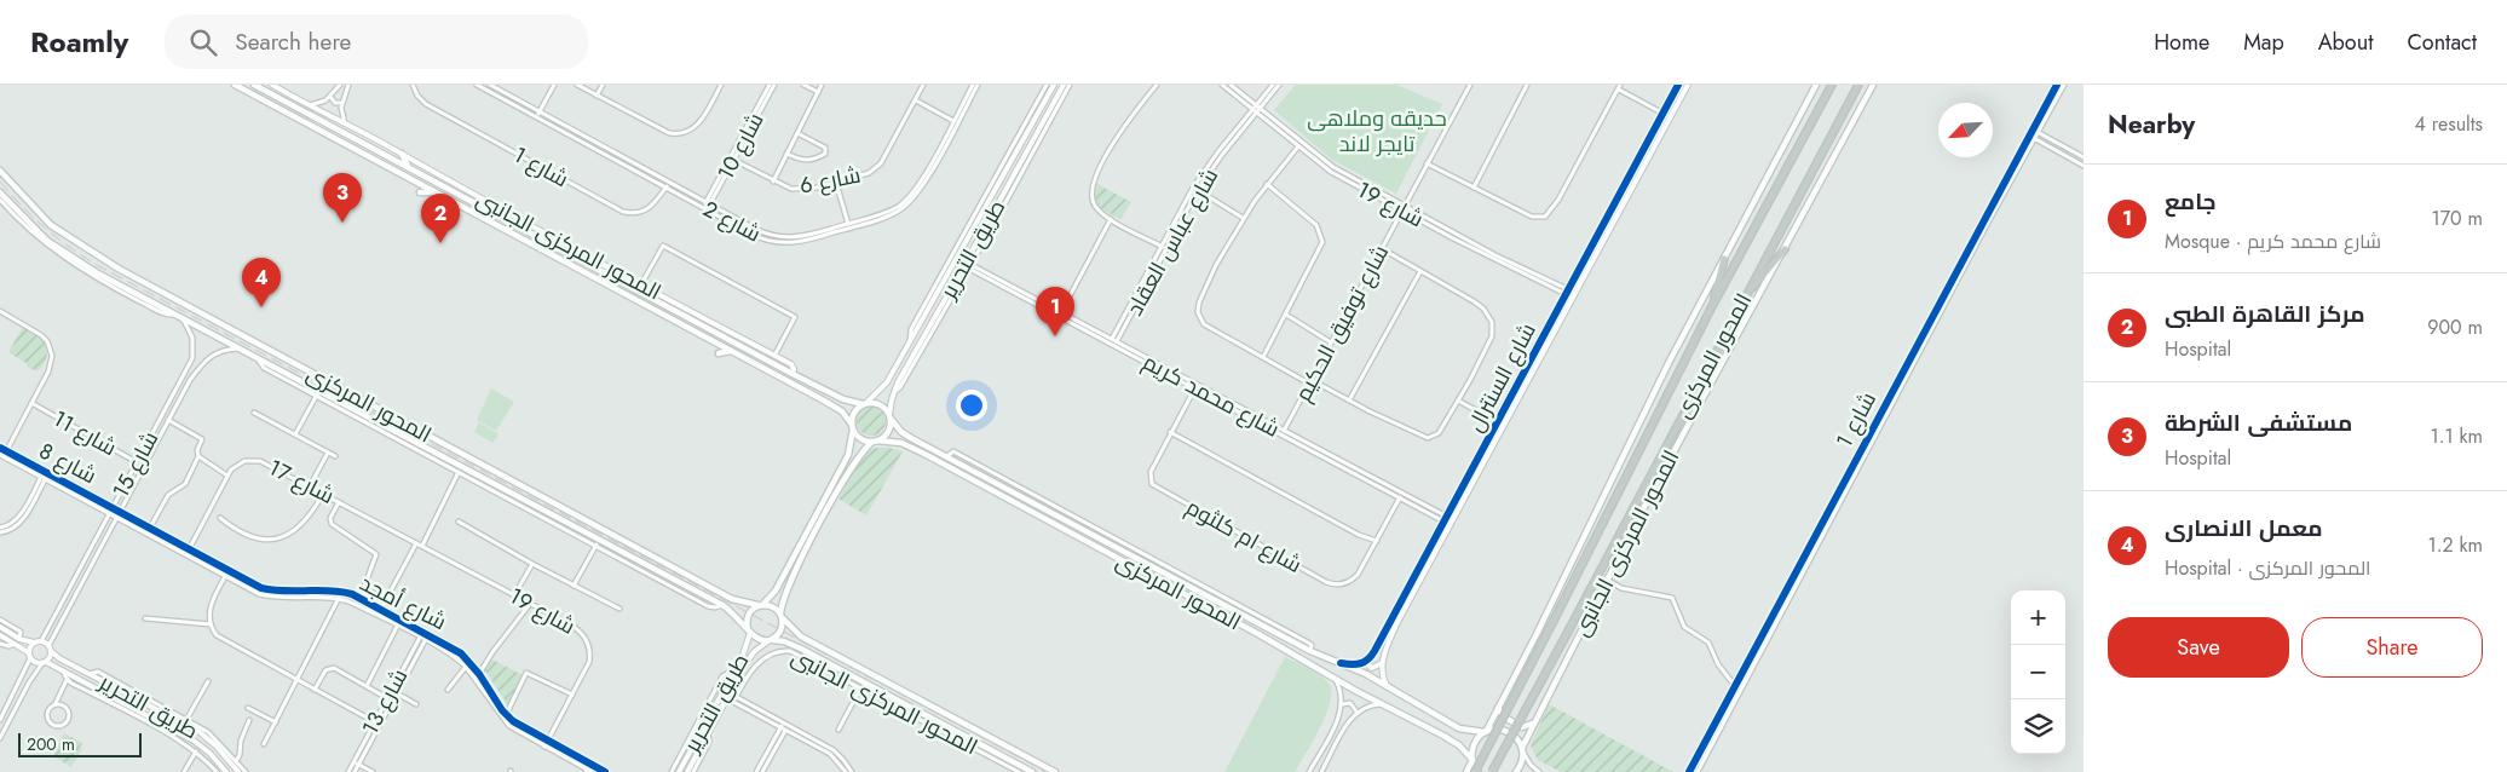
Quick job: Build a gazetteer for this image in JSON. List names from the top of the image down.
{
  "streets": {
    "highway": ["المحور المركزى"],
    "main road": ["المحور المركزى الجانبى"],
    "street": [
      "شارع 10",
      "شارع 1",
      "شارع 6",
      "شارع 19",
      "شارع 2",
      "شارع عباس العقاد",
      "طريق التحرير",
      "شارع توفيق الحكيم",
      "شارع السنترال",
      "شارع محمد كريم",
      "شارع 11",
      "شارع 8",
      "شارع 15",
      "شارع 17",
      "شارع ام كلثوم",
      "شارع أمجد",
      "شارع 13"
    ]
  },
  "crossings": [
    ["شارع 10", "شارع 6"],
    ["شارع 10", "شارع 2"],
    ["شارع 1", "شارع 2"],
    ["شارع 19", "شارع عباس العقاد"],
    ["شارع 19", "شارع توفيق الحكيم"],
    ["شارع 19", "شارع السنترال"],
    ["شارع 19", "شارع 17"],
    ["شارع 19", "شارع أمجد"],
    ["شارع عباس العقاد", "شارع محمد كريم"],
    ["المحور المركزى الجانبى", "طريق التحرير"],
    ["المحور المركزى الجانبى", "المحور المركزى"],
    ["طريق التحرير", "المحور المركزى"],
    ["طريق التحرير", "شارع 15"],
    ["شارع توفيق الحكيم", "شارع محمد كريم"],
    ["المحور المركزى", "شارع 15"],
    ["شارع السنترال", "شارع محمد كريم"],
    ["شارع محمد كريم", "شارع ام كلثوم"],
    ["شارع 11", "شارع 15"],
    ["شارع 8", "شارع 15"],
    ["شارع 8", "شارع أمجد"],
    ["شارع 15", "شارع أمجد"],
    ["شارع 17", "شارع أمجد"],
    ["شارع أمجد", "شارع 13"]
  ],
  "parks": ["حديقه وملاهى تايجر لاند"],
  "scale_bar": "200 m",
  "north": "bottom left",
  "page": {
    "header": "Roamly",
    "search": "Search here",
    "nav": [
      "Home",
      "Map",
      "About",
      "Contact"
    ],
    "heading": ["Nearby", "4 results"],
    "list": [
      {
        "mark": "1",
        "name": "جامع",
        "note": "Mosque · شارع محمد كريم",
        "value": "170 m"
      },
      {
        "mark": "2",
        "name": "مركز القاهرة الطبى",
        "note": "Hospital",
        "value": "900 m"
      },
      {
        "mark": "3",
        "name": "مستشفى الشرطة",
        "note": "Hospital",
        "value": "1.1 km"
      },
      {
        "mark": "4",
        "name": "معمل الانصارى",
        "note": "Hospital · المحور المركزى",
        "value": "1.2 km"
      }
    ],
    "pins": [
      "3",
      "2",
      "4",
      "1"
    ],
    "map_buttons": ["+", "−"],
    "buttons": ["Save", "Share"],
    "scale": "200 m"
  }
}
